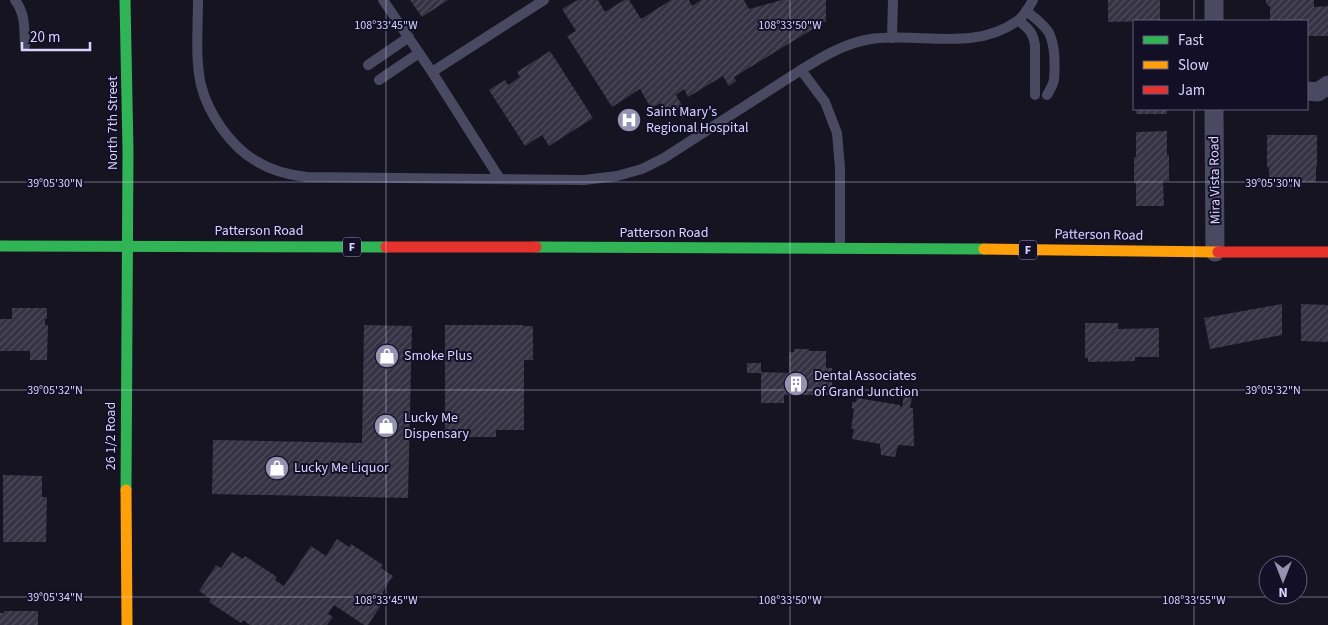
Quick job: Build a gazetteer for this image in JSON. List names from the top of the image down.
{
  "streets": {
    "main road": [
      "North 7th Street",
      "Patterson Road",
      "F",
      "26 1/2 Road"
    ],
    "street": ["Mira Vista Road"]
  },
  "crossings": [
    ["North 7th Street", "Patterson Road"],
    ["North 7th Street", "26 1/2 Road"],
    ["Mira Vista Road", "Patterson Road"],
    ["Patterson Road", "26 1/2 Road"]
  ],
  "places": {
    "hospital": ["Saint Mary's Regional Hospital"],
    "shop": ["Smoke Plus", "Lucky Me Dispensary", "Lucky Me Liquor"],
    "building": ["Dental Associates of Grand Junction"]
  },
  "legend": ["Fast", "Slow", "Jam"],
  "scale_bar": "20 m",
  "north": "bottom",
  "coordinates": [
    "108°33'45\"W",
    "108°33'50\"W",
    "39°05'30\"N",
    "39°05'32\"N",
    "39°05'34\"N",
    "108°33'55\"W"
  ]
}
